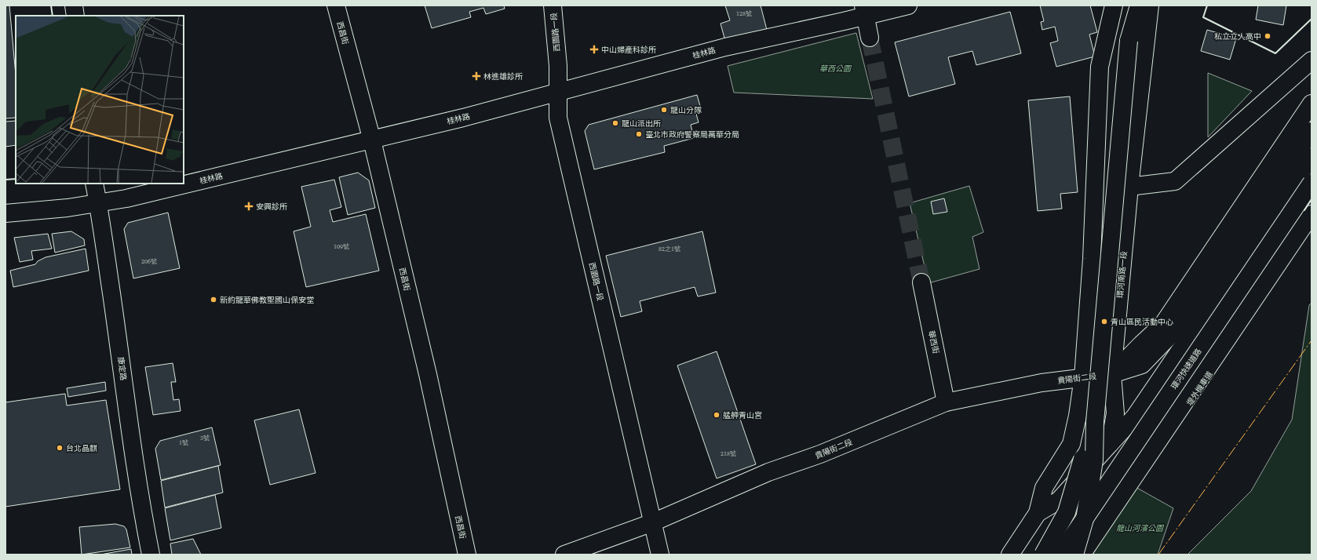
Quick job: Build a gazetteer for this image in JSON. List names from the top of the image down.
{
  "streets": {
    "main road": [
      "西園路一段",
      "西昌街",
      "桂林路",
      "環河南路一段",
      "華西街",
      "康定路",
      "環河快速道路",
      "貴陽街二段",
      "堤外機車道"
    ]
  },
  "crossings": [
    ["西園路一段", "桂林路"],
    ["西園路一段", "貴陽街二段"],
    ["西昌街", "桂林路"],
    ["桂林路", "康定路"],
    ["環河南路一段", "貴陽街二段"],
    ["華西街", "貴陽街二段"]
  ],
  "parks": ["華西公園", "龍山河濱公園"],
  "places": {
    "other": [
      "私立立人高中",
      "龍山分隊",
      "龍山派出所",
      "臺北市政府警察局萬華分局",
      "新約龍華佛教聖國山保安堂",
      "青山區民活動中心",
      "艋舺青山宮",
      "台北晶麒"
    ],
    "health": ["中山婦產科診所", "林進雄診所", "安興診所"]
  },
  "house_numbers": [
    "128號",
    "109號",
    "82之1號",
    "206號",
    "3號",
    "1號",
    "218號"
  ]
}
